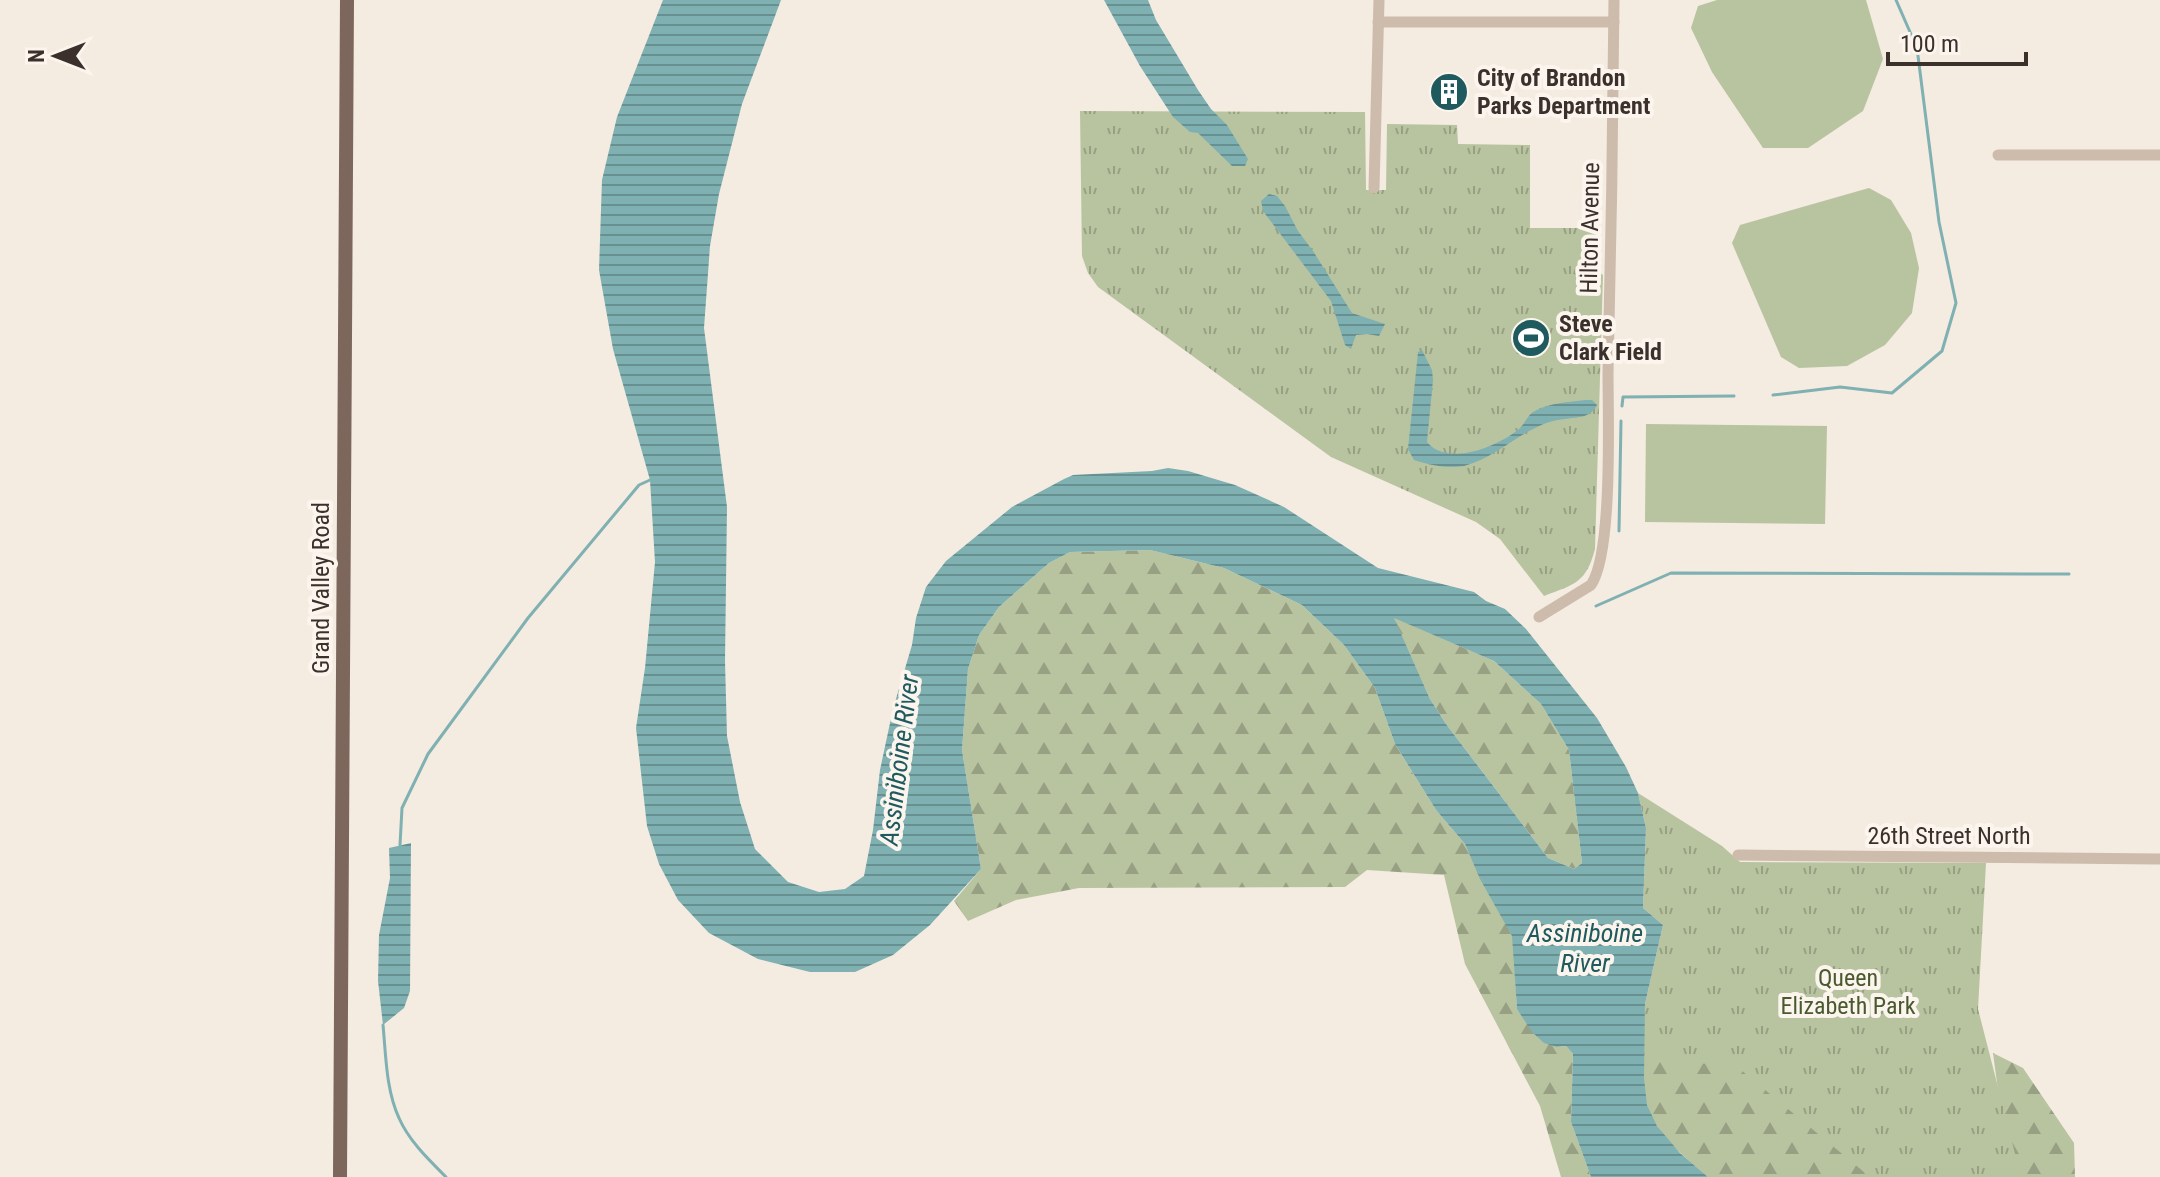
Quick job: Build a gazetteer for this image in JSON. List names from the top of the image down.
{
  "streets": {
    "main road": ["Grand Valley Road"],
    "street": ["Hilton Avenue", "26th Street North"]
  },
  "water": ["Assiniboine River"],
  "parks": ["Queen Elizabeth Park"],
  "places": {
    "building": ["City of Brandon Parks Department"],
    "sports": ["Steve Clark Field"]
  },
  "scale_bar": "100 m",
  "north": "left"
}
